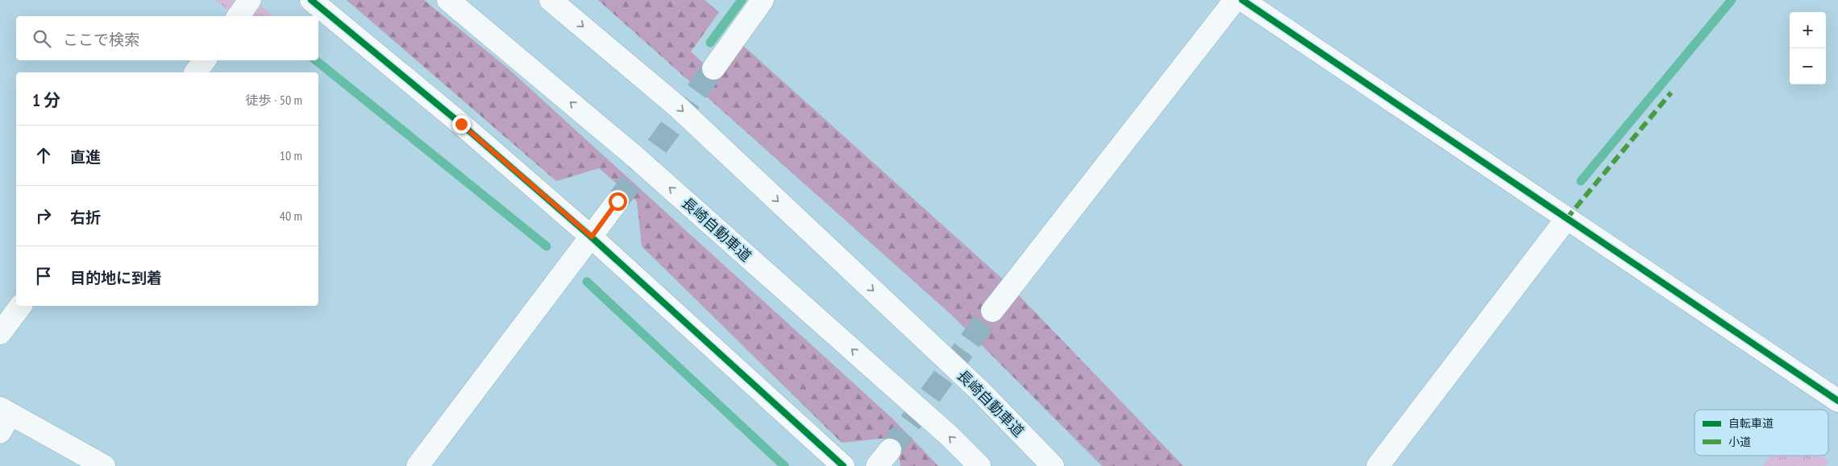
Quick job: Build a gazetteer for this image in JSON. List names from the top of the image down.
{
  "streets": {
    "main road": ["長崎自動車道"]
  },
  "legend": ["自転車道", "小道"],
  "page": {
    "map_buttons": ["+", "−"],
    "search": "ここで検索",
    "heading": ["1 分", "徒歩 · 50 m"],
    "list": [
      ["直進", "10 m"],
      ["右折", "40 m"],
      "目的地に到着"
    ]
  }
}
